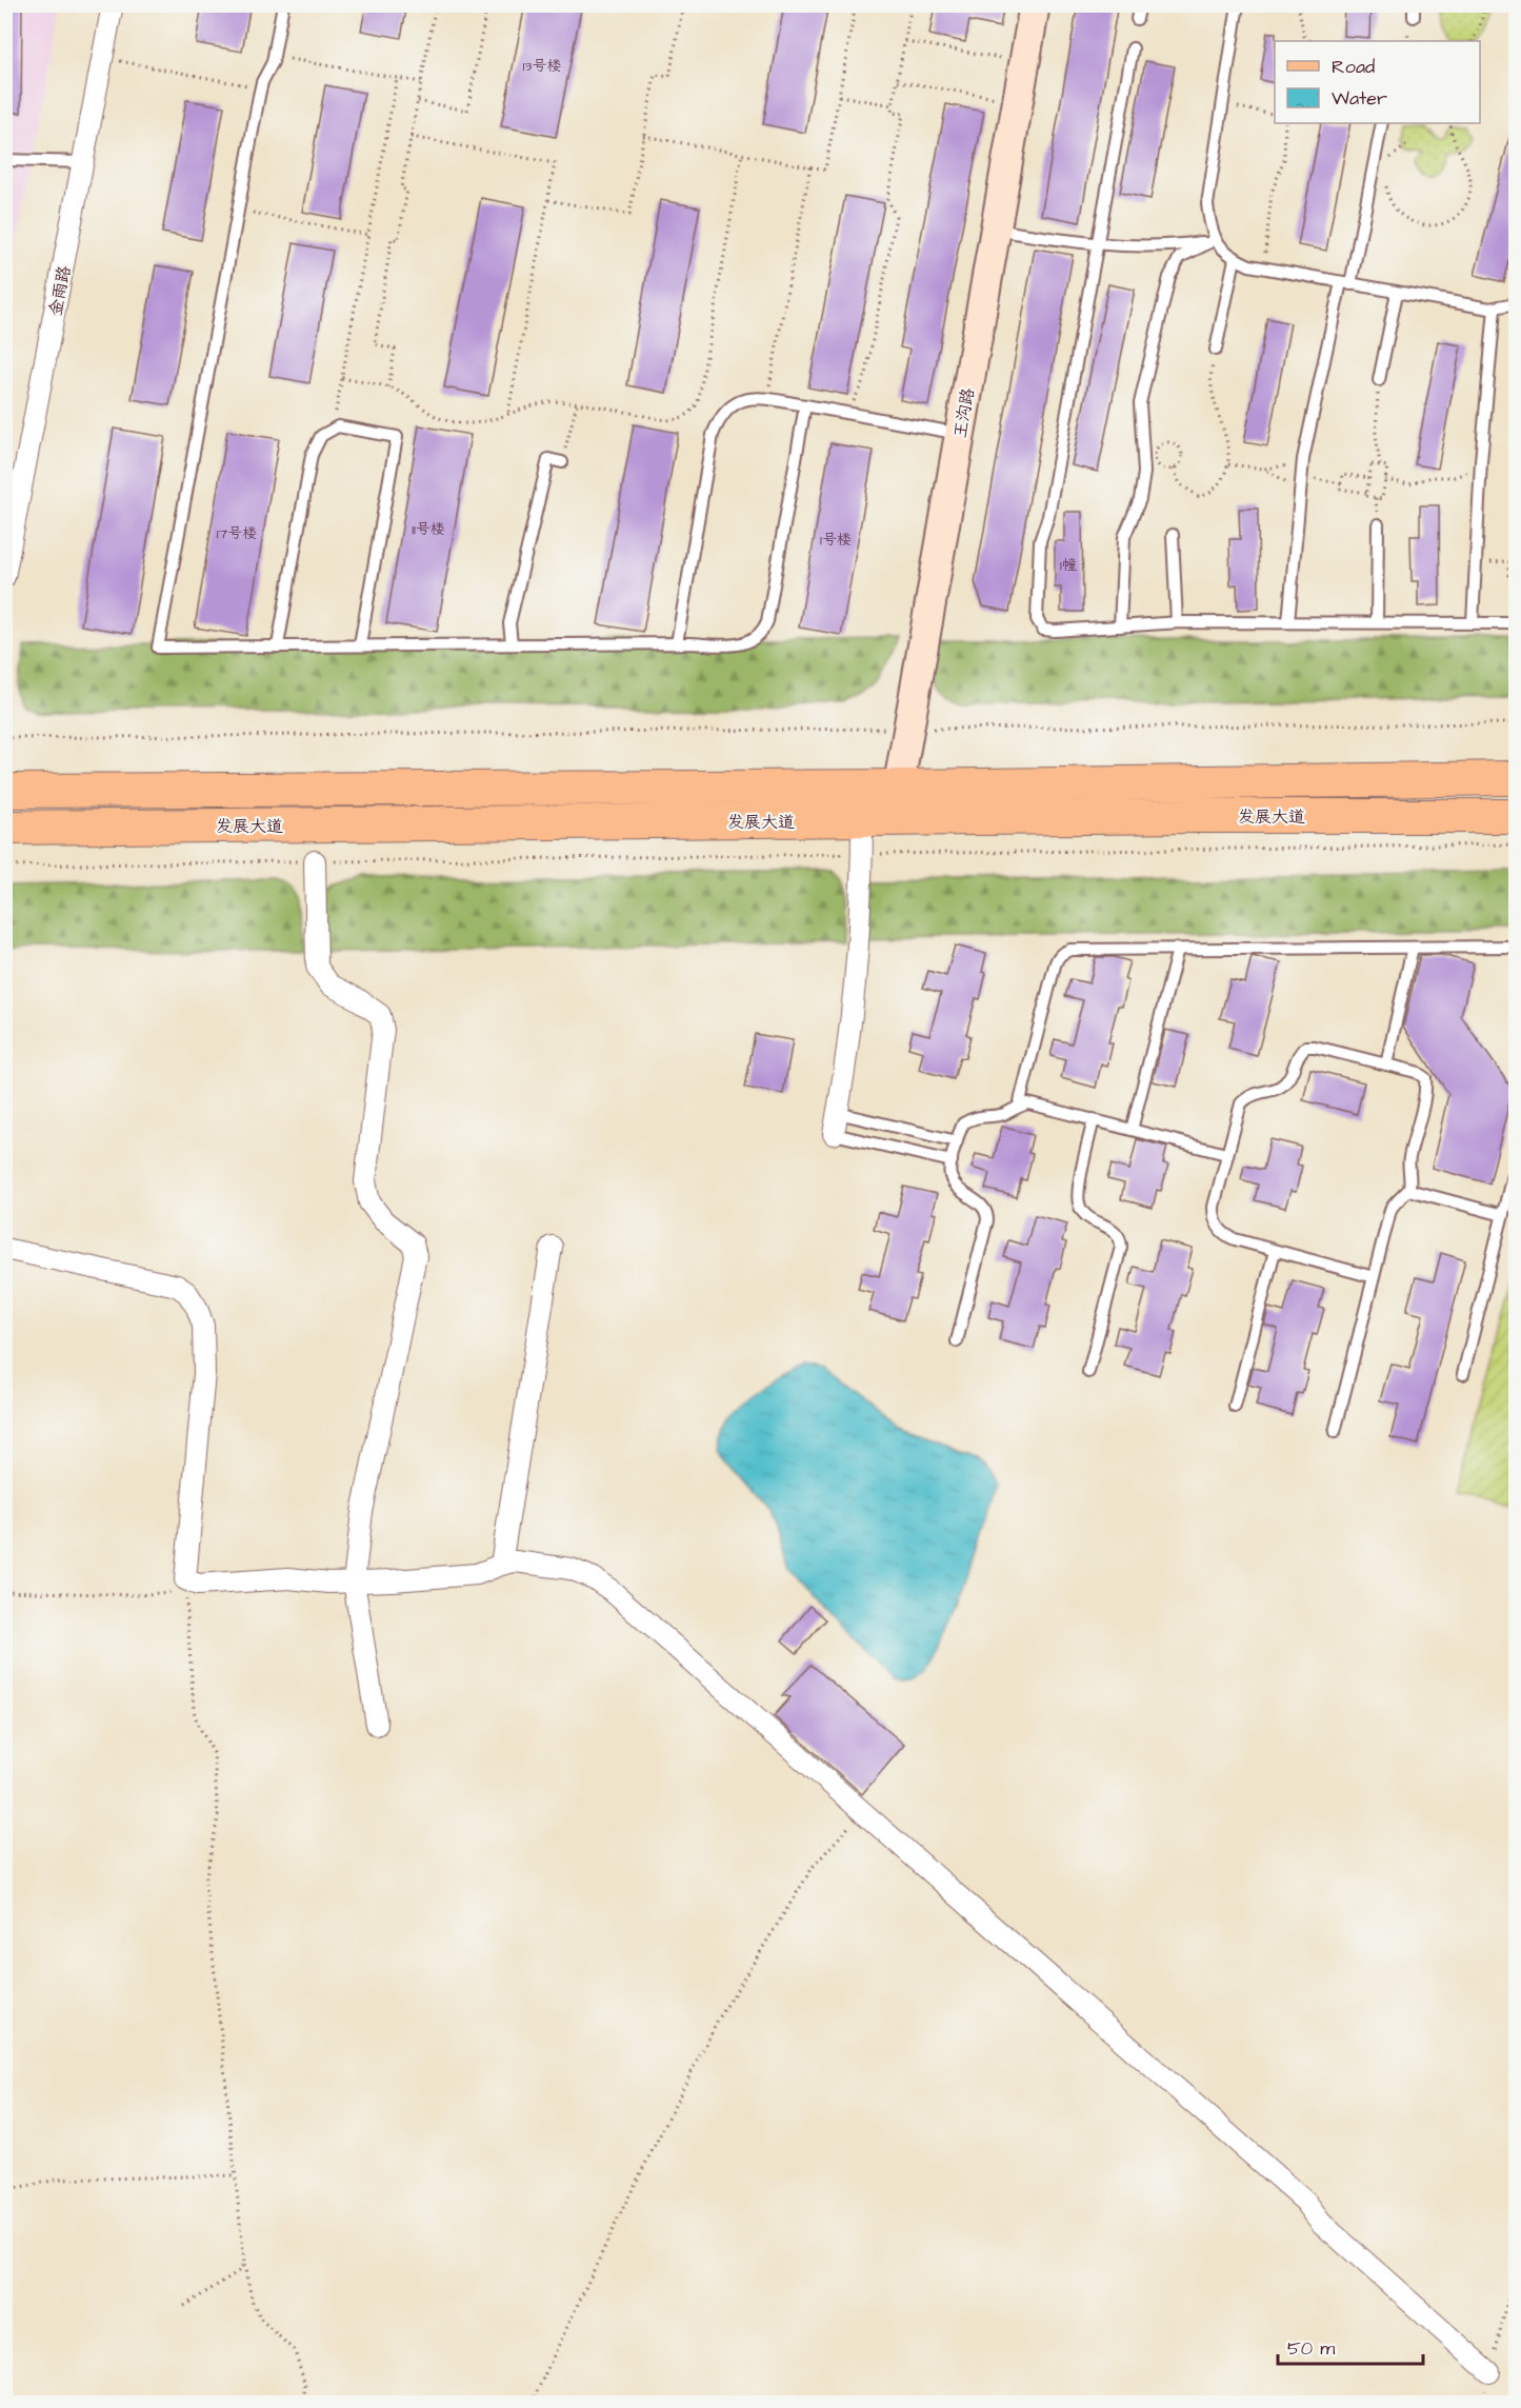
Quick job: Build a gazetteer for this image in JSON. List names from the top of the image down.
{
  "streets": {
    "main road": ["发展大道"],
    "street": ["金雨路", "王沟路"]
  },
  "crossings": [
    ["王沟路", "发展大道"]
  ],
  "house_numbers": [
    "13号楼",
    "11号楼",
    "17号楼",
    "1号楼",
    "1幢"
  ],
  "legend": ["Road", "Water"],
  "scale_bar": "50 m"
}
